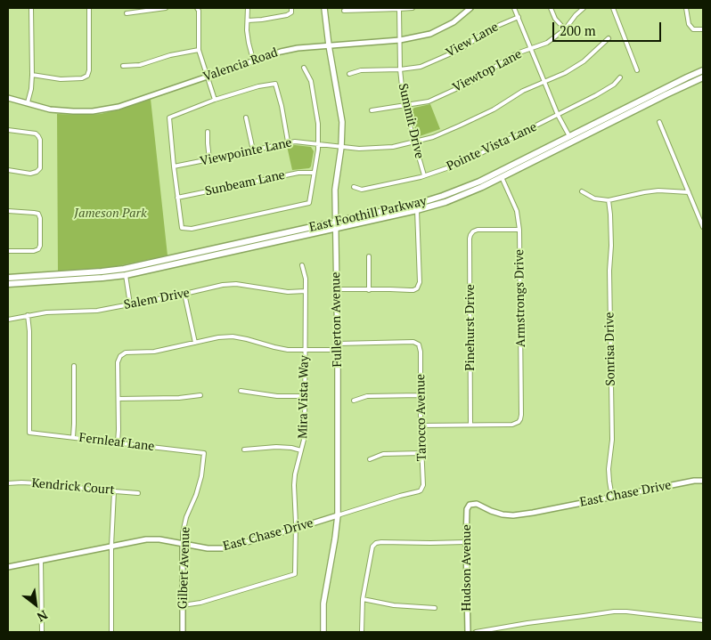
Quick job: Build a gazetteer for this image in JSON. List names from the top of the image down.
{
  "streets": {
    "main road": ["East Foothill Parkway", "Fullerton Avenue"],
    "street": [
      "View Lane",
      "Valencia Road",
      "Viewtop Lane",
      "Summit Drive",
      "Pointe Vista Lane",
      "Viewpointe Lane",
      "Sunbeam Lane",
      "Armstrongs Drive",
      "Salem Drive",
      "Pinehurst Drive",
      "Sonrisa Drive",
      "Mira Vista Way",
      "Tarocco Avenue",
      "Fernleaf Lane",
      "Kendrick Court",
      "East Chase Drive",
      "Gilbert Avenue",
      "Hudson Avenue"
    ]
  },
  "crossings": [
    ["View Lane", "Summit Drive"],
    ["Valencia Road", "Summit Drive"],
    ["Valencia Road", "Fullerton Avenue"],
    ["Viewtop Lane", "Summit Drive"],
    ["Summit Drive", "Pointe Vista Lane"],
    ["Summit Drive", "Viewpointe Lane"],
    ["Viewpointe Lane", "Fullerton Avenue"],
    ["East Foothill Parkway", "Armstrongs Drive"],
    ["East Foothill Parkway", "Fullerton Avenue"],
    ["Armstrongs Drive", "Pinehurst Drive"],
    ["Salem Drive", "Mira Vista Way"],
    ["Salem Drive", "Fernleaf Lane"],
    ["Fullerton Avenue", "Tarocco Avenue"],
    ["Fullerton Avenue", "East Chase Drive"],
    ["Sonrisa Drive", "East Chase Drive"],
    ["Mira Vista Way", "East Chase Drive"],
    ["Mira Vista Way", "Gilbert Avenue"],
    ["Tarocco Avenue", "East Chase Drive"],
    ["Fernleaf Lane", "Gilbert Avenue"],
    ["East Chase Drive", "Gilbert Avenue"],
    ["East Chase Drive", "Hudson Avenue"]
  ],
  "parks": ["Jameson Park"],
  "scale_bar": "200 m",
  "north": "bottom right"
}
